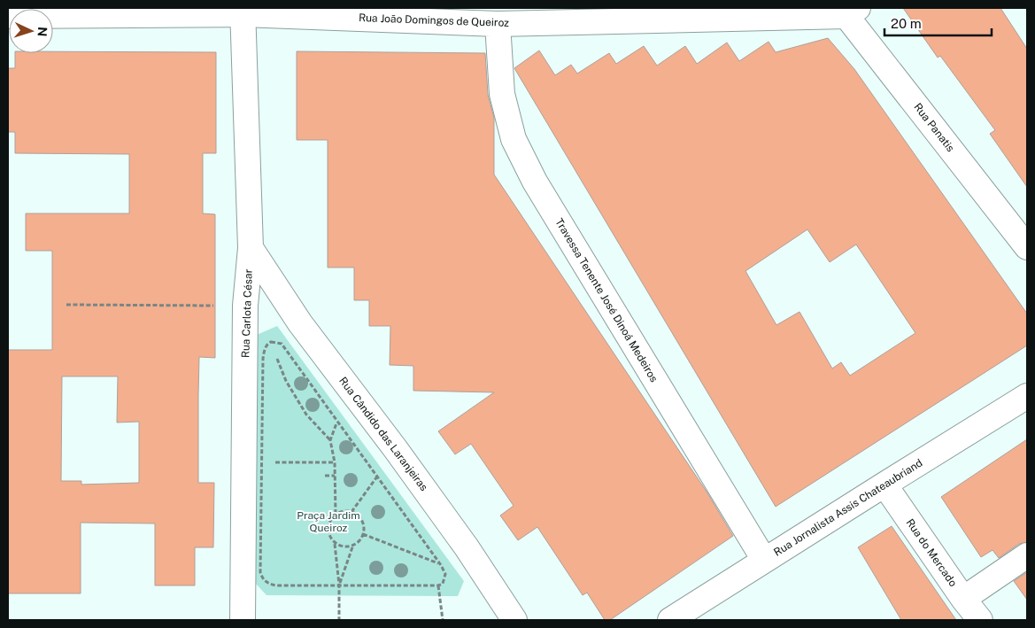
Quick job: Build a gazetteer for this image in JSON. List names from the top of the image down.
{
  "streets": {
    "street": [
      "Rua João Domingos de Queiroz",
      "Rua Panatis",
      "Travessa Tenente José Dinoá Medeiros",
      "Rua Carlota César",
      "Rua Cândido das Laranjeiras",
      "Rua Jornalista Assis Chateaubriand",
      "Rua do Mercado"
    ]
  },
  "crossings": [
    ["Rua João Domingos de Queiroz", "Rua Panatis"],
    ["Rua João Domingos de Queiroz", "Travessa Tenente José Dinoá Medeiros"],
    ["Rua João Domingos de Queiroz", "Rua Carlota César"],
    ["Travessa Tenente José Dinoá Medeiros", "Rua Jornalista Assis Chateaubriand"],
    ["Rua Carlota César", "Rua Cândido das Laranjeiras"],
    ["Rua Jornalista Assis Chateaubriand", "Rua do Mercado"]
  ],
  "parks": ["Praça Jardim Queiroz"],
  "scale_bar": "20 m",
  "north": "right"
}
